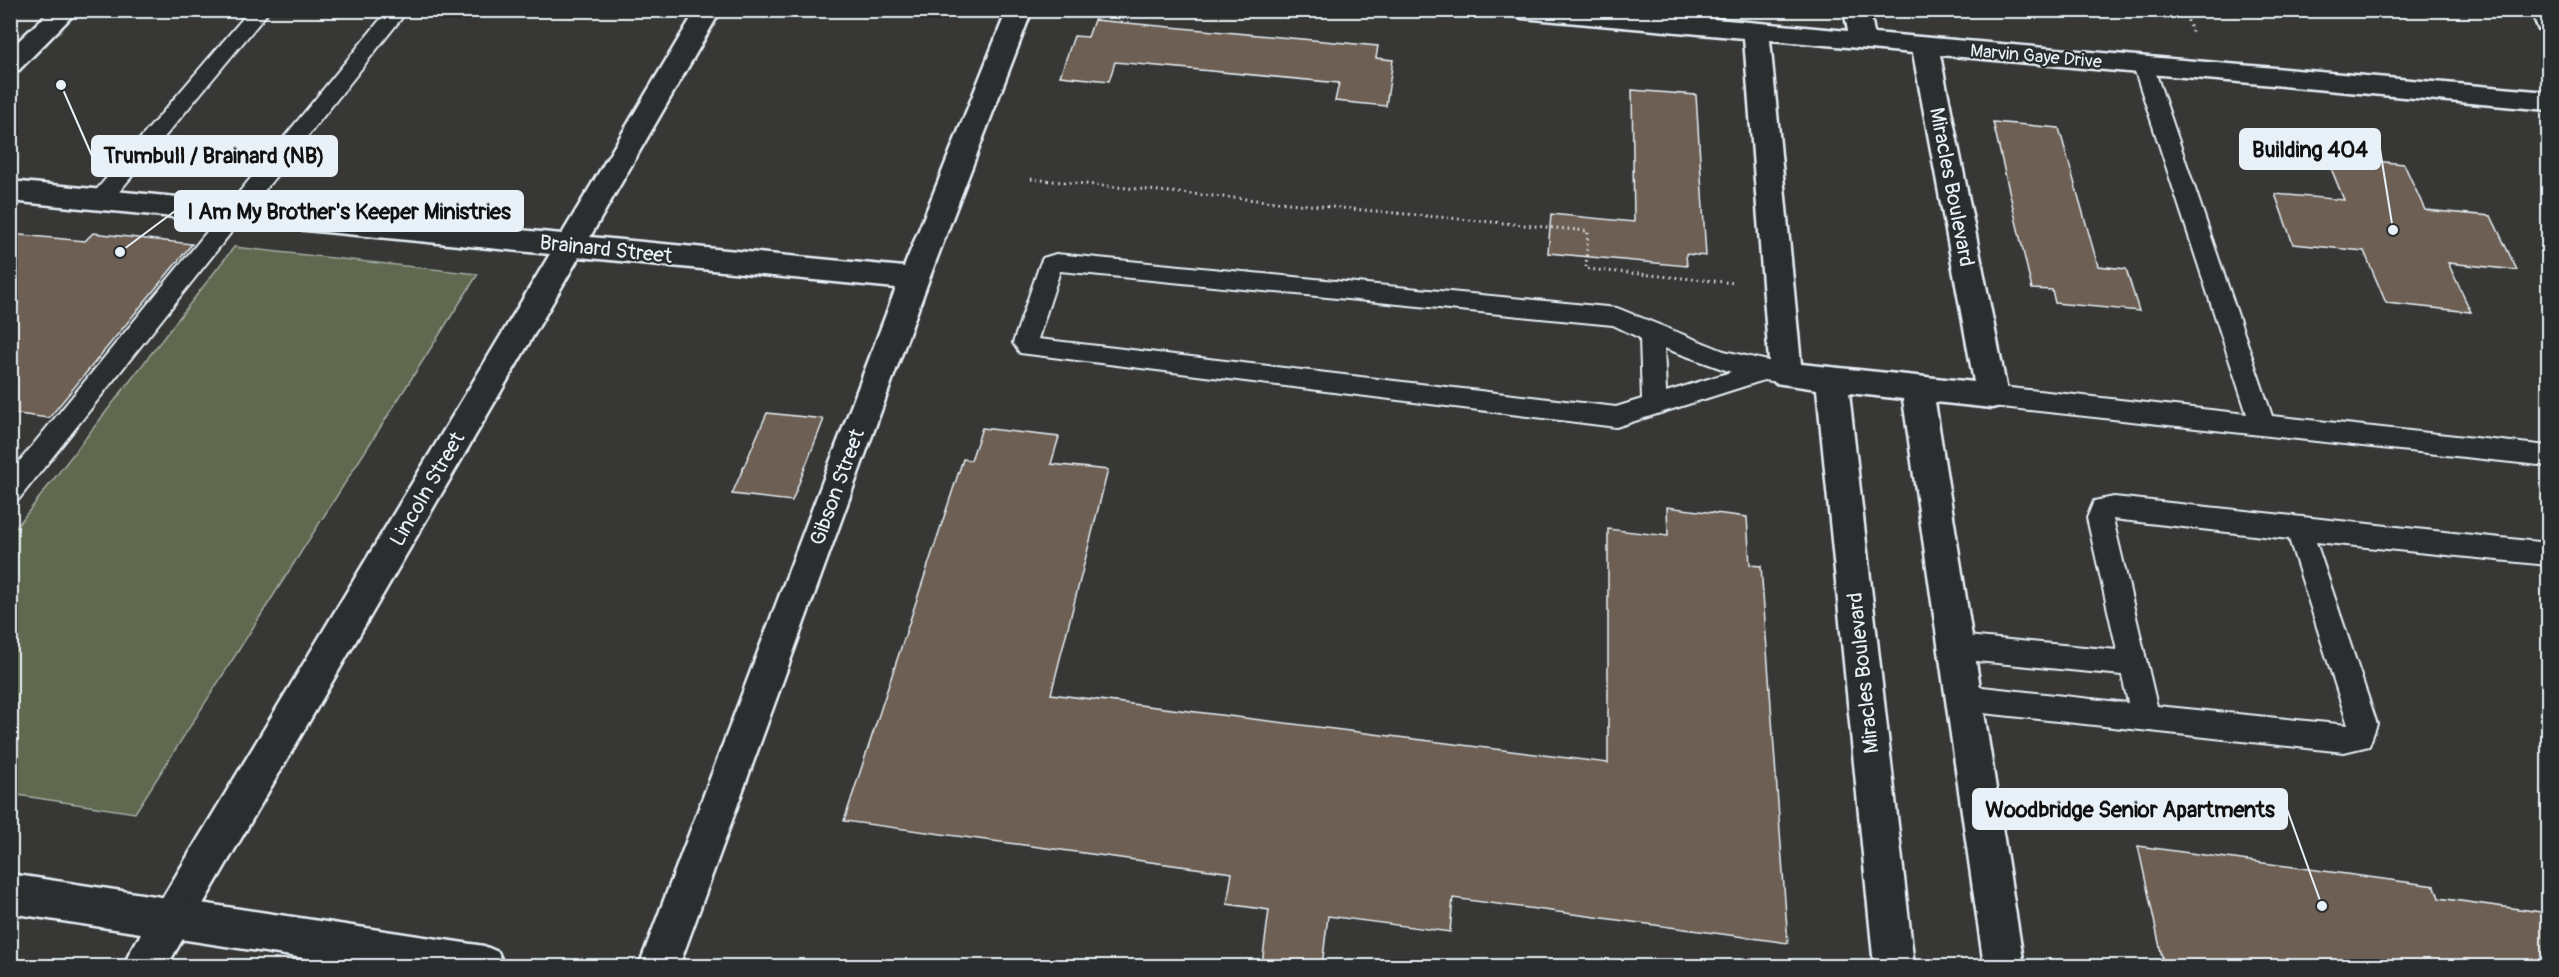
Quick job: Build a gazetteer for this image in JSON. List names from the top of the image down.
{
  "streets": {
    "street": [
      "Marvin Gaye Drive",
      "Miracles Boulevard",
      "Brainard Street",
      "Gibson Street",
      "Lincoln Street"
    ]
  },
  "crossings": [
    ["Marvin Gaye Drive", "Miracles Boulevard"],
    ["Brainard Street", "Gibson Street"],
    ["Brainard Street", "Lincoln Street"]
  ],
  "places": [
    "Trumbull / Brainard (NB)",
    "Building 404",
    "I Am My Brother's Keeper Ministries",
    "Woodbridge Senior Apartments"
  ]
}
